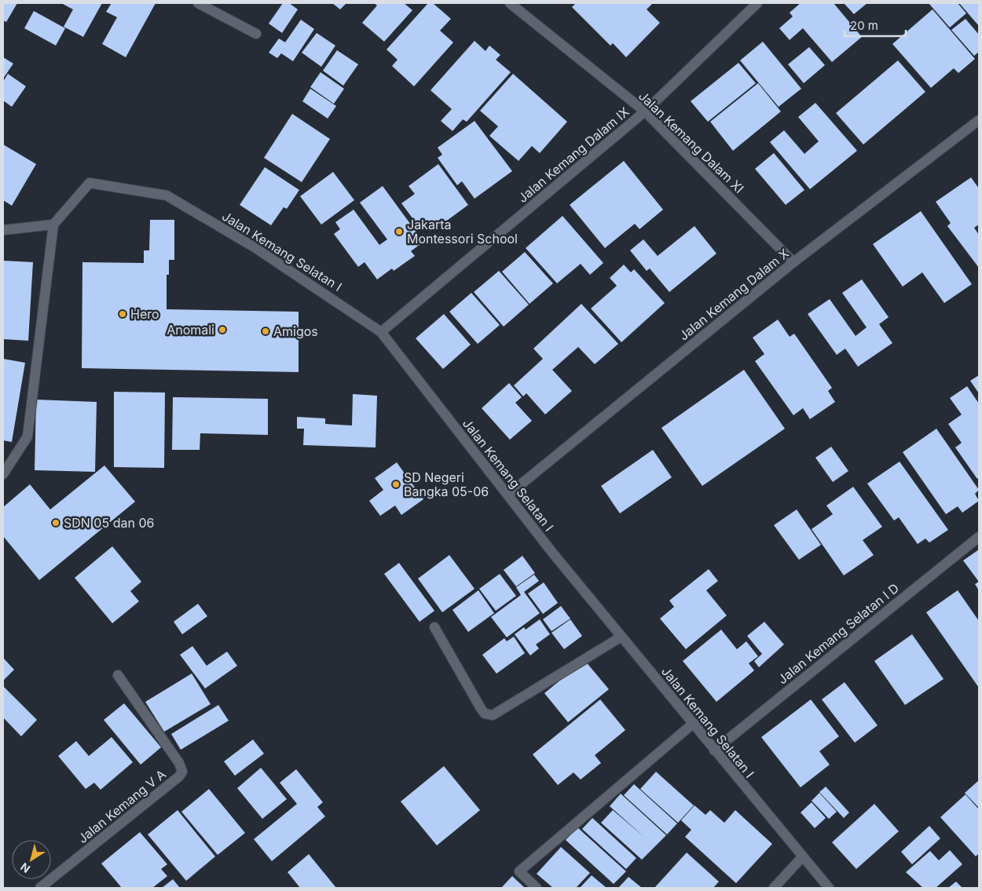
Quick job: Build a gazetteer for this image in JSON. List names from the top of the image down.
{
  "streets": {
    "street": [
      "Jalan Kemang Dalam XI",
      "Jalan Kemang Dalam IX",
      "Jalan Kemang Selatan I",
      "Jalan Kemang Dalam X",
      "Jalan Kemang Selatan I D",
      "Jalan Kemang V A"
    ]
  },
  "crossings": [
    ["Jalan Kemang Dalam XI", "Jalan Kemang Dalam IX"],
    ["Jalan Kemang Dalam XI", "Jalan Kemang Dalam X"],
    ["Jalan Kemang Dalam IX", "Jalan Kemang Selatan I"],
    ["Jalan Kemang Selatan I", "Jalan Kemang Dalam X"],
    ["Jalan Kemang Selatan I", "Jalan Kemang Selatan I D"]
  ],
  "places": [
    "Jakarta Montessori School",
    "Hero",
    "Anomali",
    "Amigos",
    "SD Negeri Bangka 05-06",
    "SDN 05 dan 06"
  ],
  "scale_bar": "20 m",
  "north": "bottom left"
}
